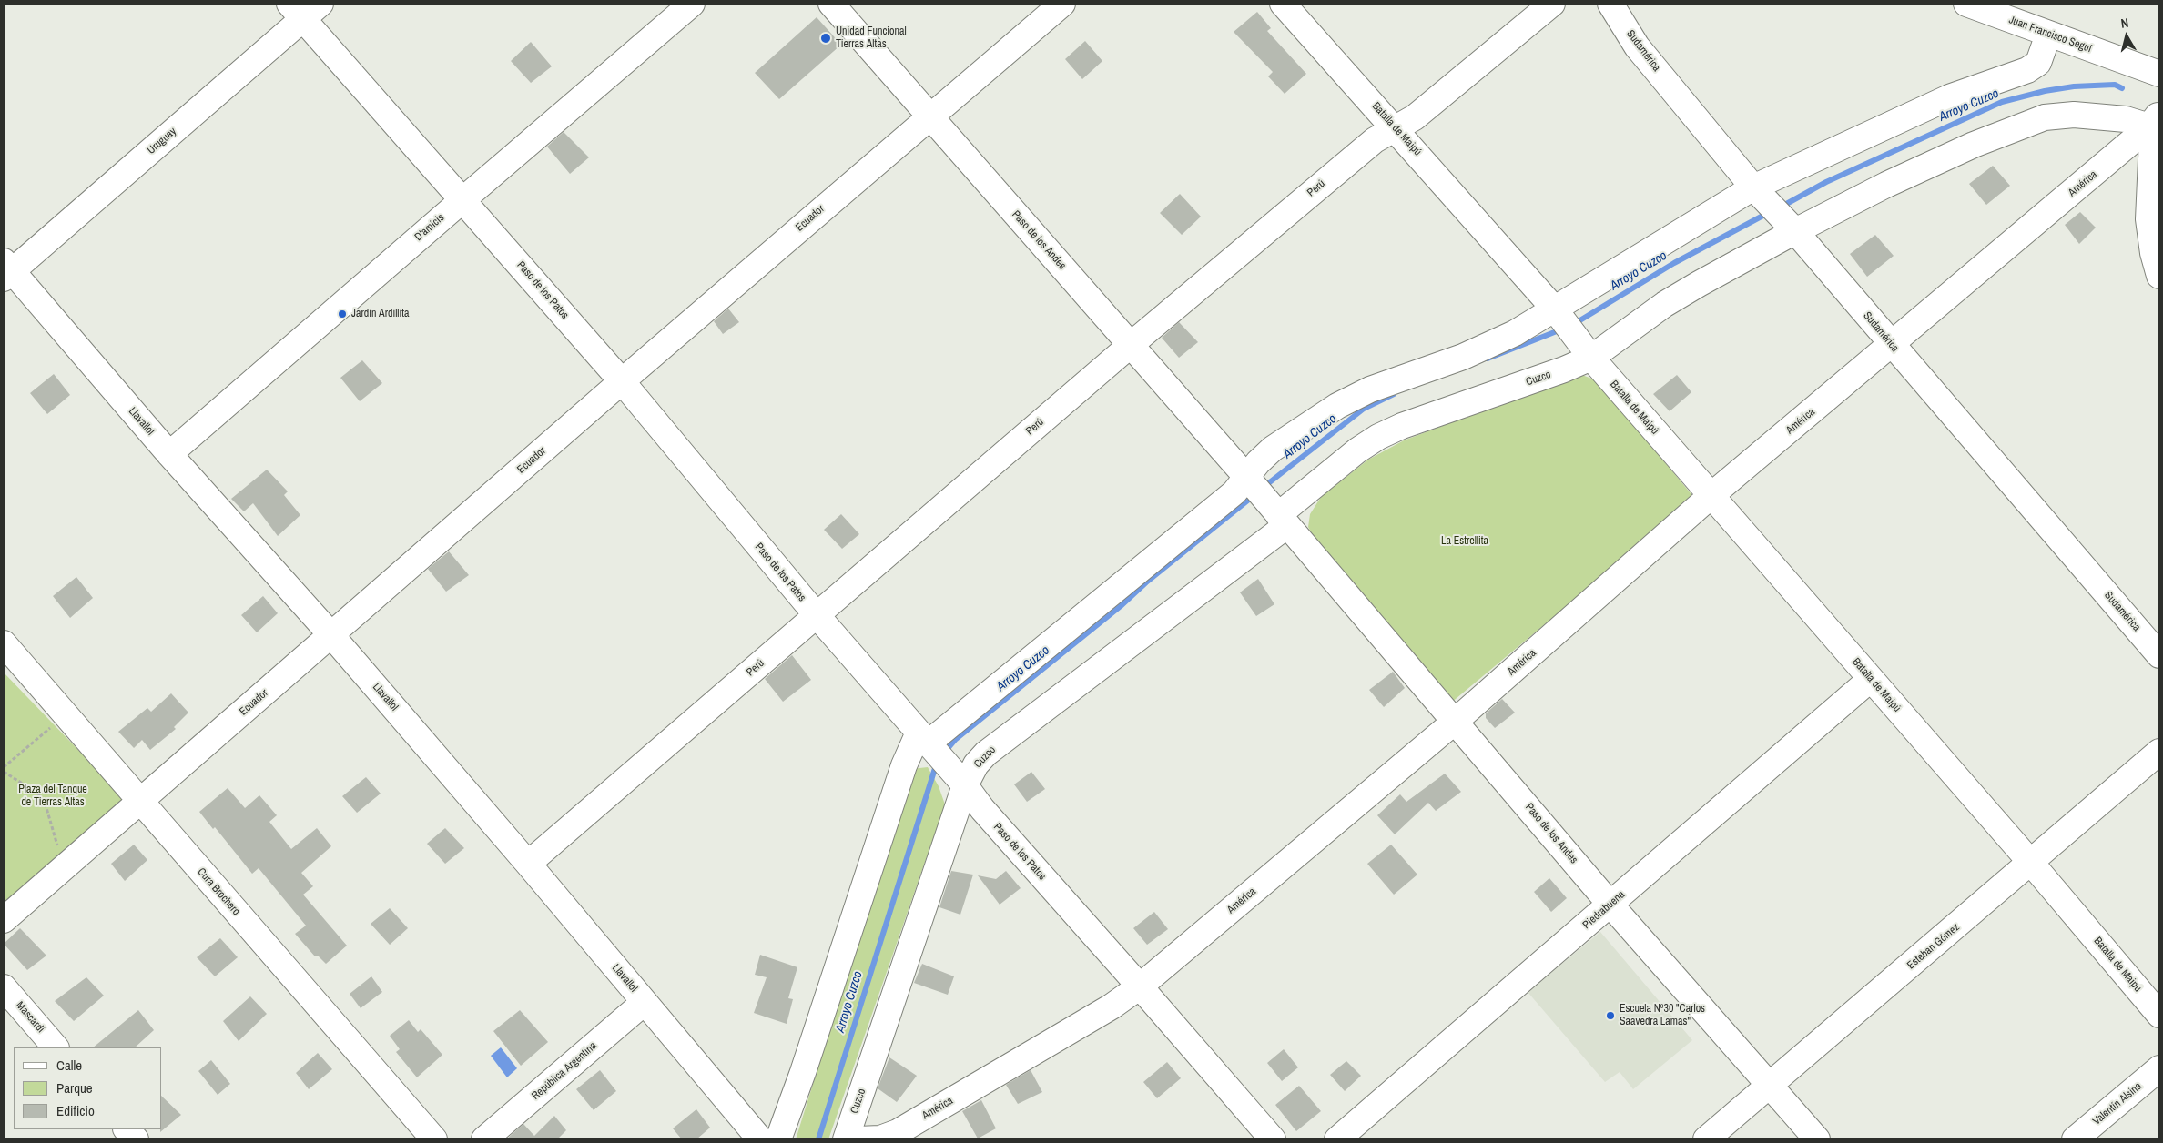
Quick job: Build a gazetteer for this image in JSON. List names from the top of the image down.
{
  "streets": {
    "street": [
      "Juan Francisco Seguí",
      "Sudamérica",
      "Batalla de Maipú",
      "Uruguay",
      "América",
      "Perú",
      "Ecuador",
      "D'amicis",
      "Paso de los Andes",
      "Paso de los Patos",
      "Cuzco",
      "Llavallol",
      "Cura Brochero",
      "Piedrabuena",
      "Esteban Gómez",
      "Mascardi",
      "República Argentina",
      "Valentín Alsina"
    ]
  },
  "crossings": [
    ["Sudamérica", "América"],
    ["Sudamérica", "Cuzco"],
    ["Batalla de Maipú", "América"],
    ["Batalla de Maipú", "Perú"],
    ["Batalla de Maipú", "Cuzco"],
    ["Batalla de Maipú", "Piedrabuena"],
    ["Batalla de Maipú", "Esteban Gómez"],
    ["Uruguay", "Paso de los Patos"],
    ["Uruguay", "Llavallol"],
    ["América", "Paso de los Andes"],
    ["América", "Paso de los Patos"],
    ["América", "Cuzco"],
    ["Perú", "Paso de los Andes"],
    ["Perú", "Paso de los Patos"],
    ["Perú", "Llavallol"],
    ["Ecuador", "Paso de los Andes"],
    ["Ecuador", "Paso de los Patos"],
    ["Ecuador", "Llavallol"],
    ["Ecuador", "Cura Brochero"],
    ["D'amicis", "Paso de los Patos"],
    ["D'amicis", "Llavallol"],
    ["Paso de los Andes", "Cuzco"],
    ["Paso de los Andes", "Piedrabuena"],
    ["Paso de los Andes", "Esteban Gómez"],
    ["Paso de los Patos", "Cuzco"],
    ["Llavallol", "República Argentina"]
  ],
  "water": ["Arroyo Cuzco"],
  "parks": ["La Estrellita", "Plaza del Tanque de Tierras Altas"],
  "places": ["Unidad Funcional Tierras Altas", "Jardín Ardillita", "Escuela Nº30 \"Carlos Saavedra Lamas\""],
  "legend": ["Calle", "Parque", "Edificio"],
  "north": "top"
}
